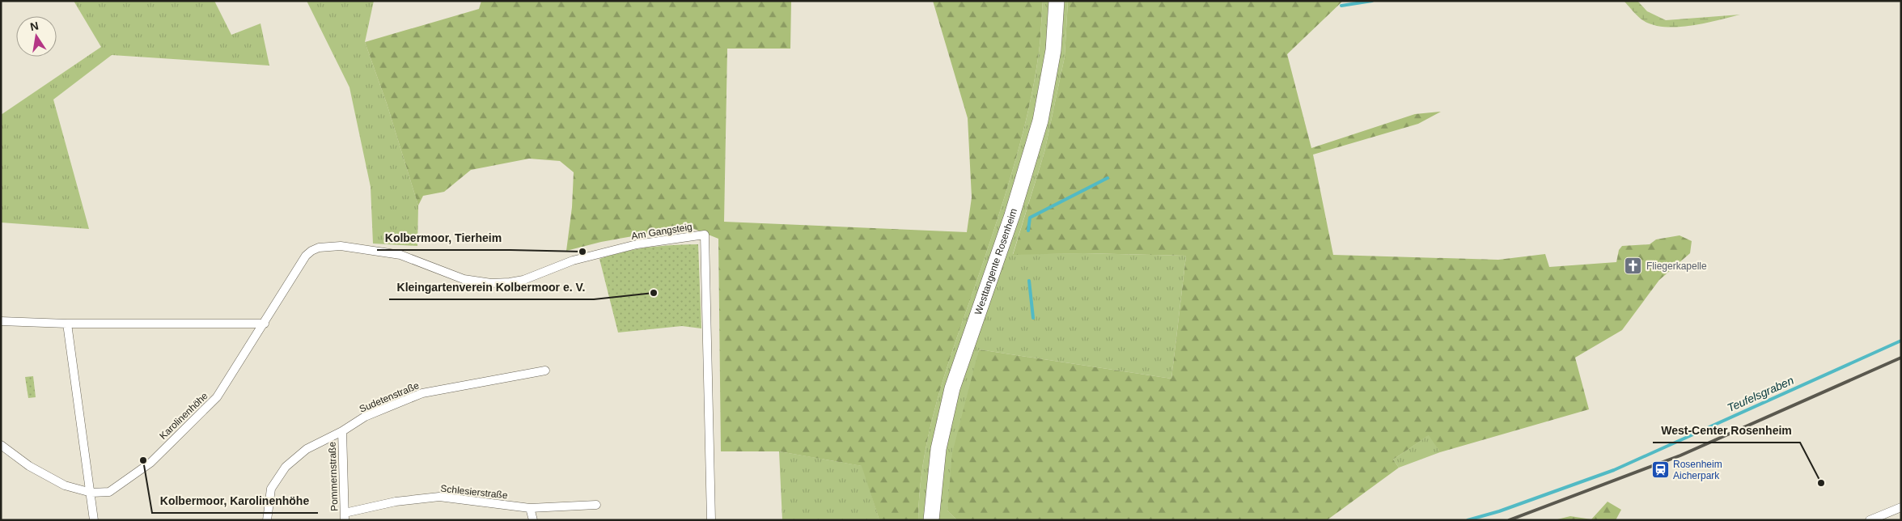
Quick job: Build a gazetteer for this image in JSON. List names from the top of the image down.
{
  "streets": {
    "highway": ["Westtangente Rosenheim"],
    "street": [
      "Am Gangsteig",
      "Sudetenstraße",
      "Karolinenhöhe",
      "Pommernstraße",
      "Schlesierstraße"
    ]
  },
  "crossings": [
    ["Am Gangsteig", "Karolinenhöhe"],
    ["Sudetenstraße", "Pommernstraße"],
    ["Pommernstraße", "Schlesierstraße"]
  ],
  "water": ["Teufelsgraben"],
  "places": {
    "other": [
      "Kolbermoor, Tierheim",
      "Kleingartenverein Kolbermoor e. V.",
      "Kolbermoor, Karolinenhöhe",
      "West-Center Rosenheim"
    ],
    "church": ["Fliegerkapelle"],
    "station": ["Rosenheim Aicherpark"]
  },
  "north": "top"
}
